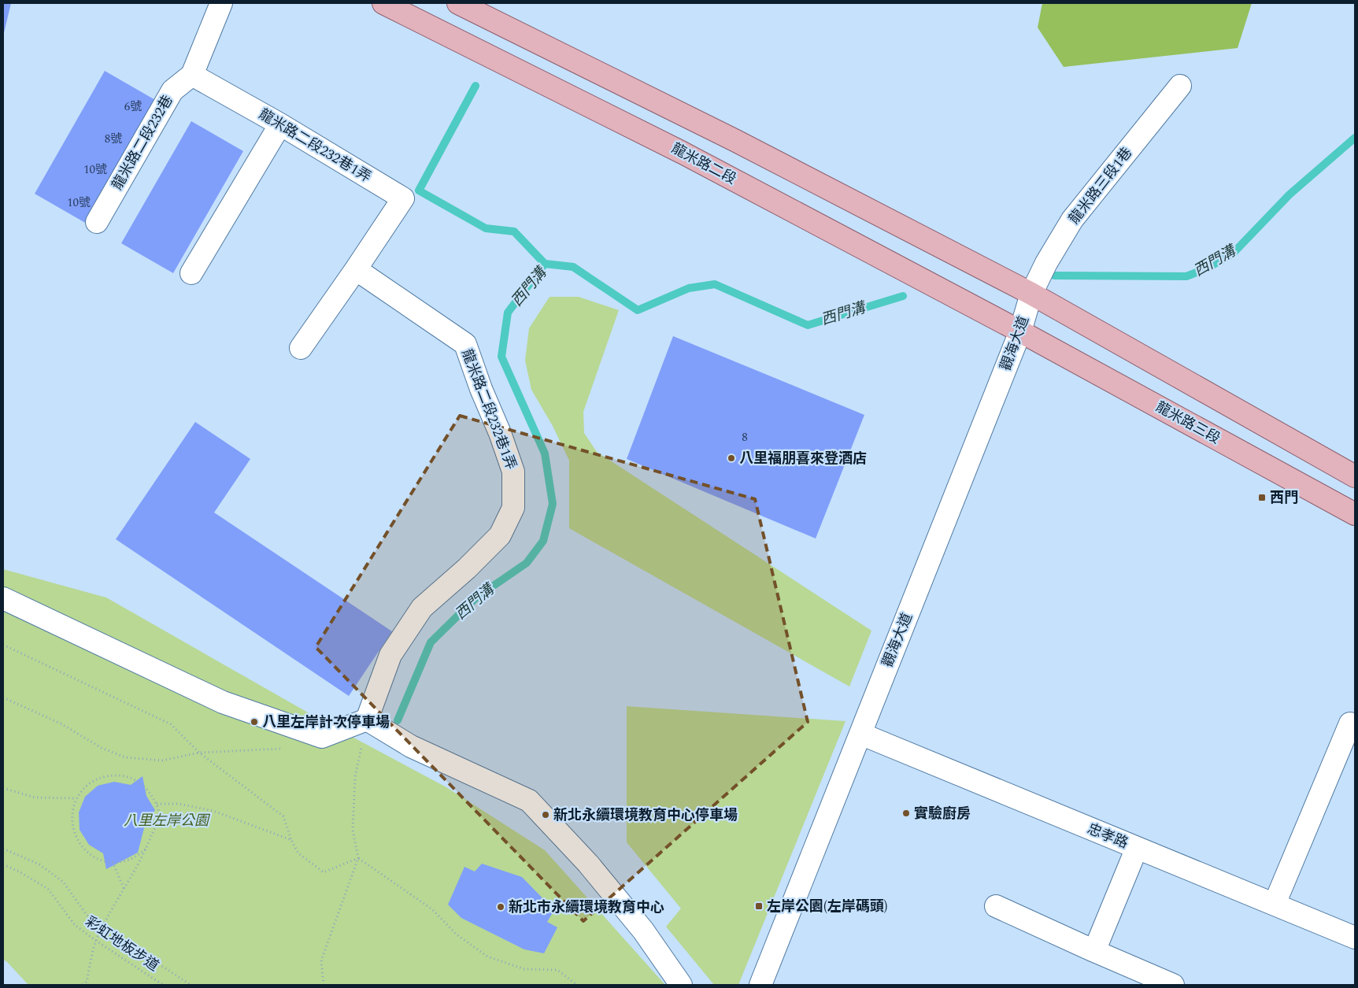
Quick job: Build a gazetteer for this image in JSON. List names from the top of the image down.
{
  "streets": {
    "main road": ["龍米路二段", "龍米路三段"],
    "street": [
      "龍米路二段232巷",
      "龍米路二段232巷1弄",
      "龍米路三段1巷",
      "觀海大道",
      "忠孝路"
    ],
    "path": ["彩虹地板步道"]
  },
  "crossings": [
    ["龍米路二段232巷", "龍米路二段232巷1弄"],
    ["龍米路二段", "觀海大道"],
    ["龍米路二段", "龍米路三段"],
    ["龍米路三段1巷", "觀海大道"],
    ["觀海大道", "龍米路三段"],
    ["觀海大道", "忠孝路"]
  ],
  "water": ["西門溝"],
  "parks": ["八里左岸公園"],
  "places": {
    "other": [
      "八里福朋喜來登酒店",
      "八里左岸計次停車場",
      "實驗廚房",
      "新北永續環境教育中心停車場",
      "新北市永續環境教育中心"
    ],
    "transit": ["西門", "左岸公園(左岸碼頭)"]
  },
  "house_numbers": [
    "6號",
    "8號",
    "10號",
    "10號",
    "8"
  ]
}
